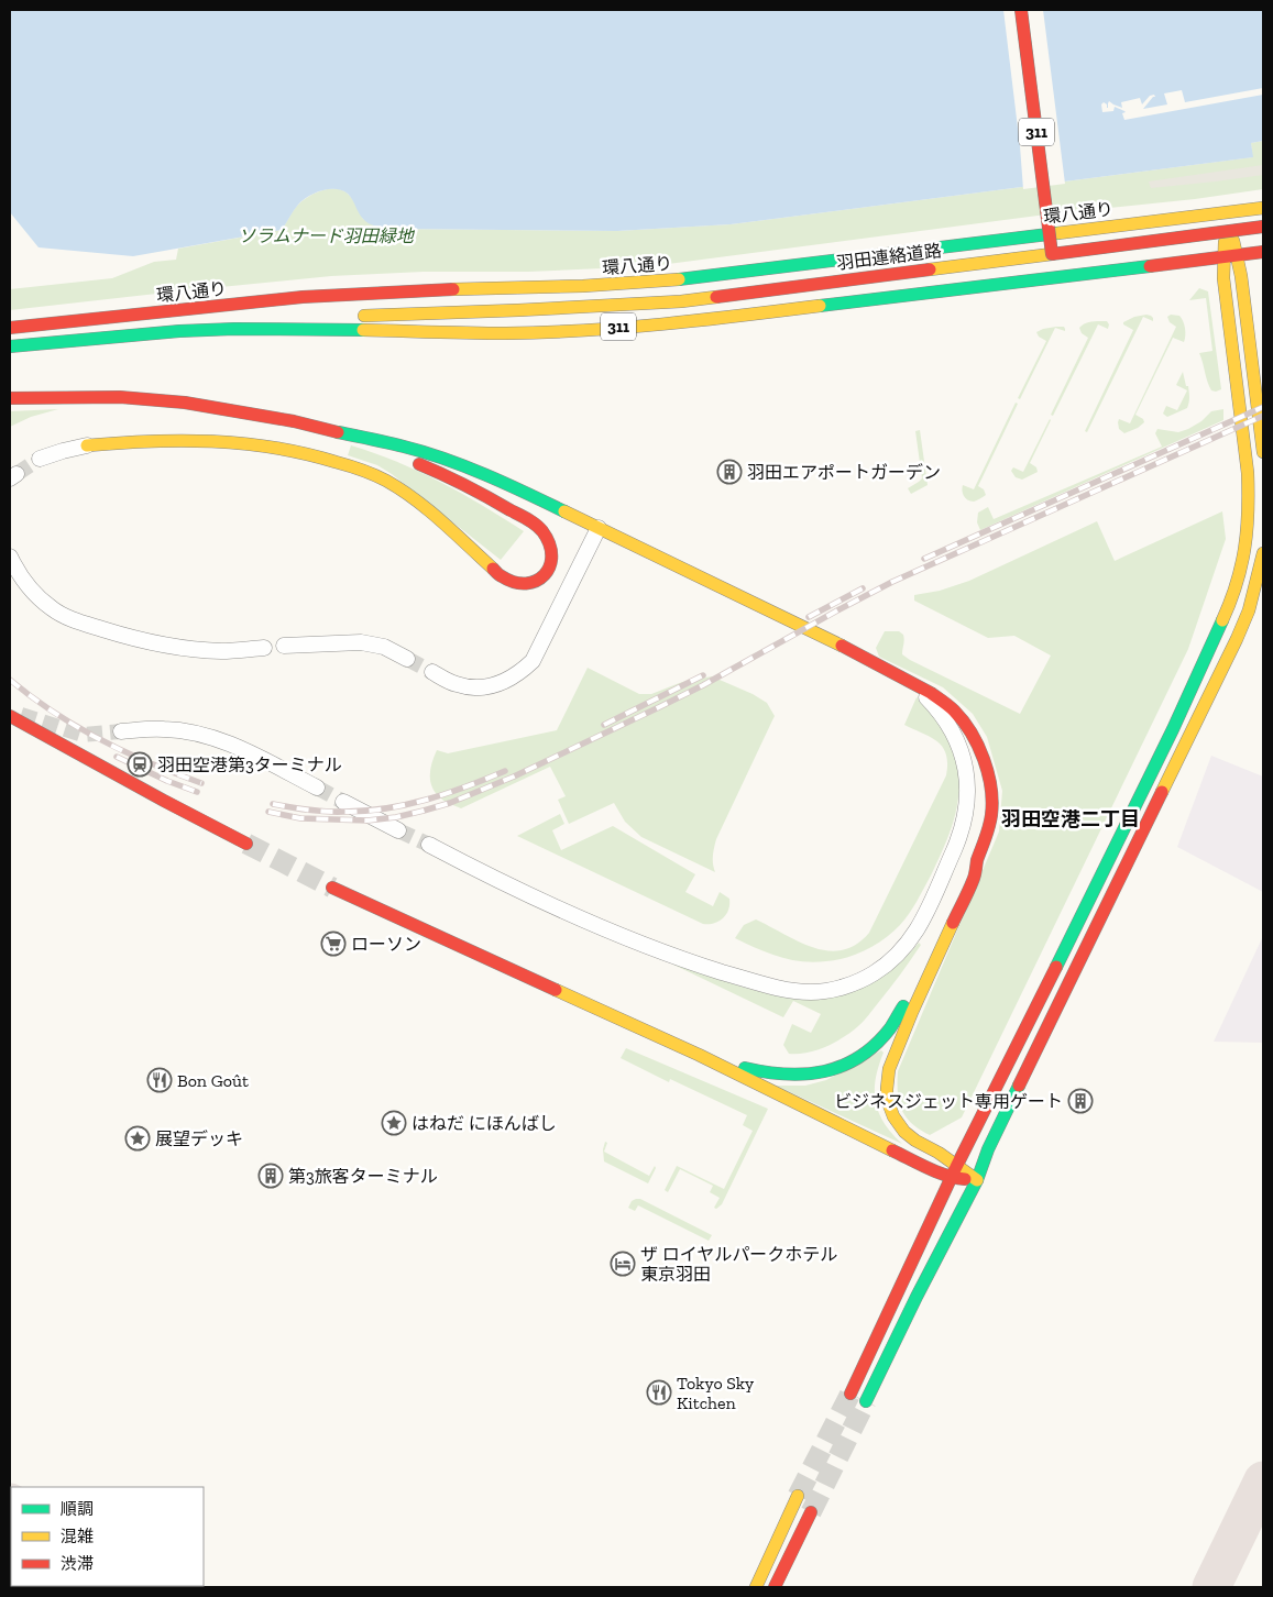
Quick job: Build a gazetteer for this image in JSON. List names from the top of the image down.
{
  "streets": {
    "street": ["311", "環八通り", "羽田連絡道路"]
  },
  "crossings": [
    ["311", "羽田連絡道路"]
  ],
  "districts": ["羽田空港二丁目"],
  "parks": ["ソラムナード羽田緑地"],
  "places": {
    "building": ["羽田エアポートガーデン", "ビジネスジェット専用ゲート", "第3旅客ターミナル"],
    "station": ["羽田空港第3ターミナル"],
    "supermarket": ["ローソン"],
    "restaurant": ["Bon Goût", "Tokyo Sky Kitchen"],
    "place": ["はねだ にほんばし", "展望デッキ"],
    "hotel": ["ザ ロイヤルパークホテル 東京羽田"]
  },
  "legend": ["順調", "混雑", "渋滞"]
}
